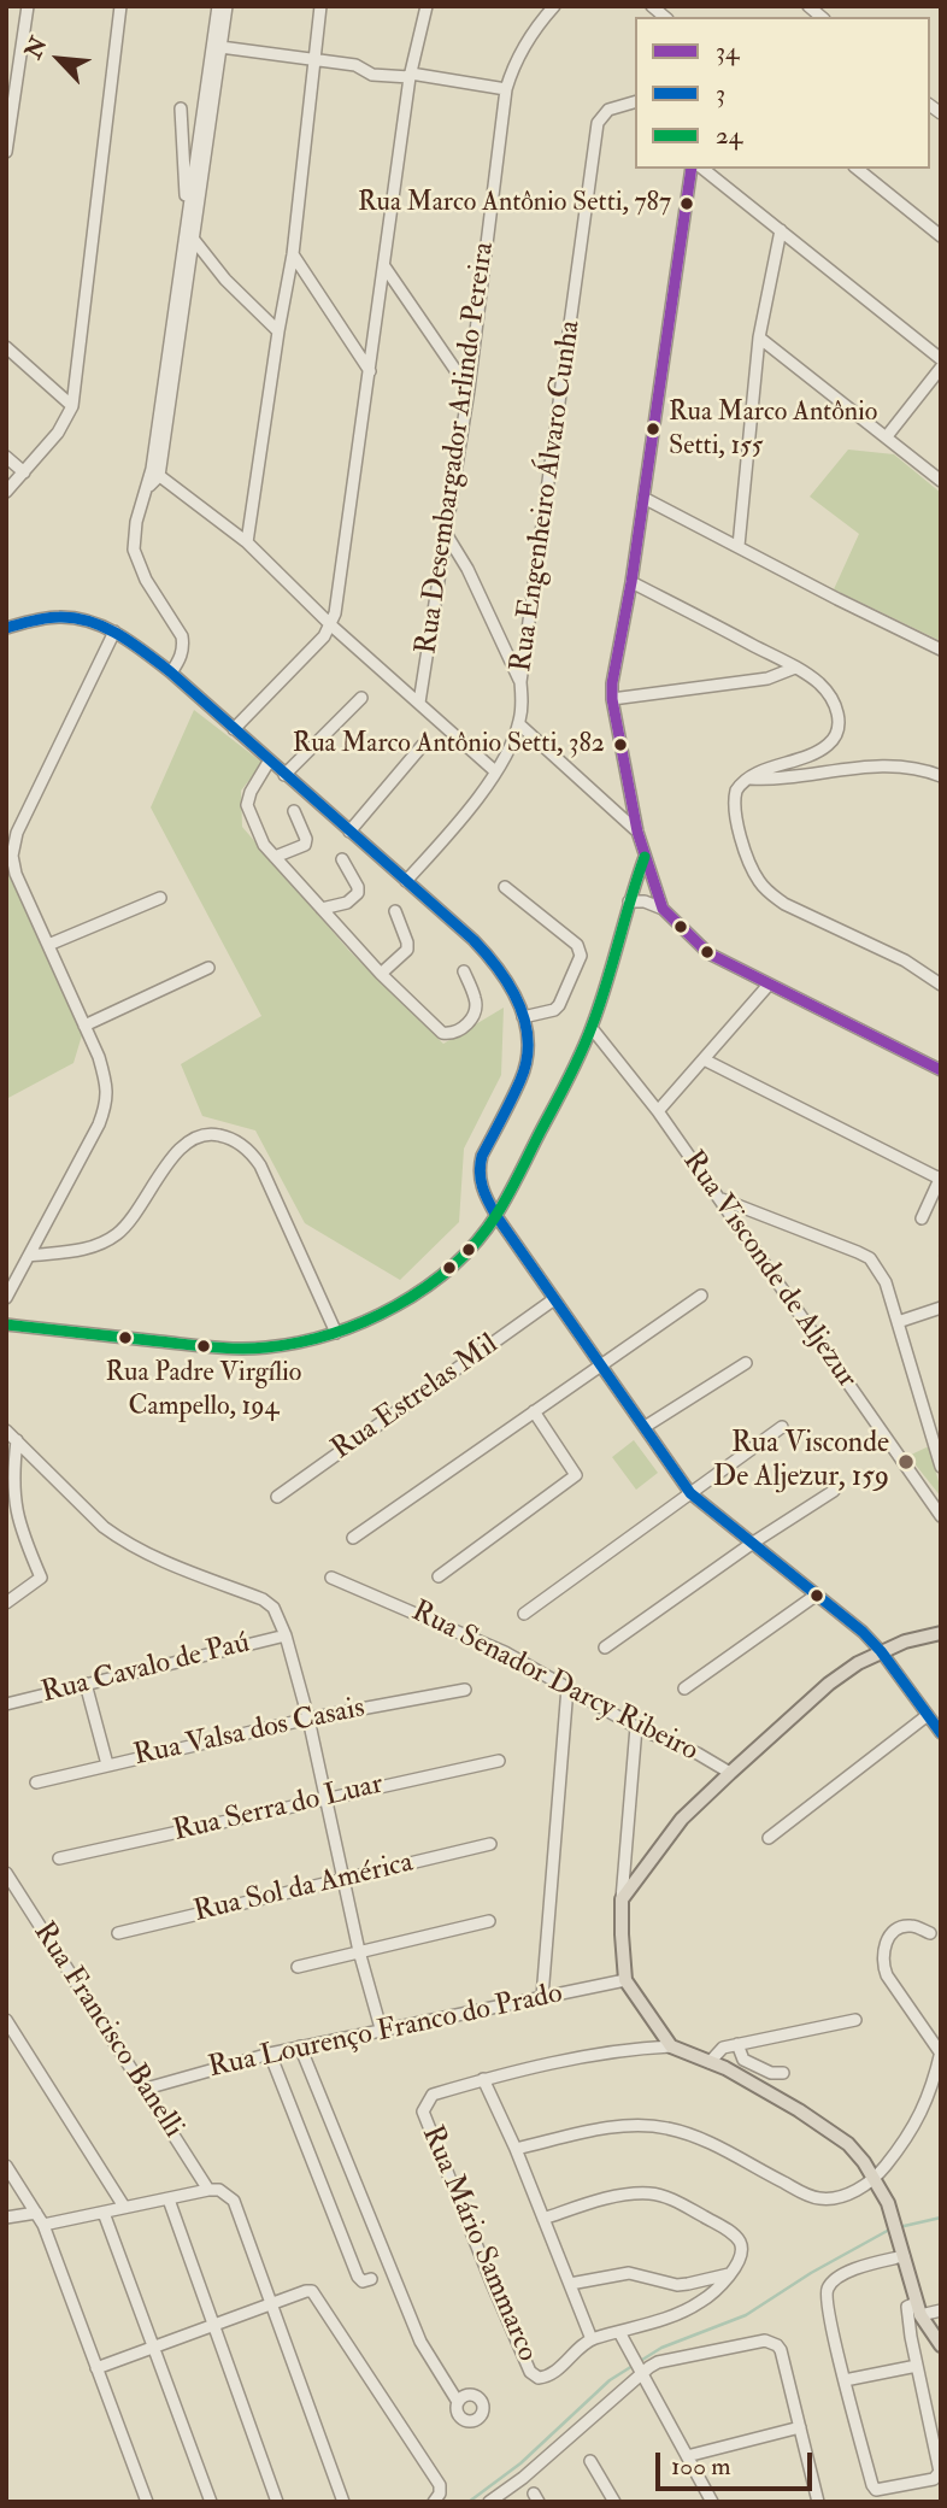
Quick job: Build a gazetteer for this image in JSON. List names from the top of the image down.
{
  "streets": {
    "street": [
      "Rua Desembargador Arlindo Pereira",
      "Rua Engenheiro Álvaro Cunha",
      "Rua Visconde de Aljezur",
      "Rua Estrelas Mil",
      "Rua Cavalo de Paú",
      "Rua Senador Darcy Ribeiro",
      "Rua Valsa dos Casais",
      "Rua Serra do Luar",
      "Rua Sol da América",
      "Rua Francisco Banelli",
      "Rua Lourenço Franco do Prado",
      "Rua Mário Sammarco"
    ]
  },
  "crossings": [
    ["Rua Francisco Banelli", "Rua Lourenço Franco do Prado"]
  ],
  "places": [
    "Rua Marco Antônio Setti, 787",
    "Rua Marco Antônio Setti, 155",
    "Rua Marco Antônio Setti, 382",
    "Rua Padre Virgílio Campello, 194",
    "Rua Visconde De Aljezur, 159"
  ],
  "lines": ["transit line 34", "transit line 3", "transit line 24"],
  "legend": ["34", "3", "24"],
  "scale_bar": "100 m",
  "north": "top left"
}
